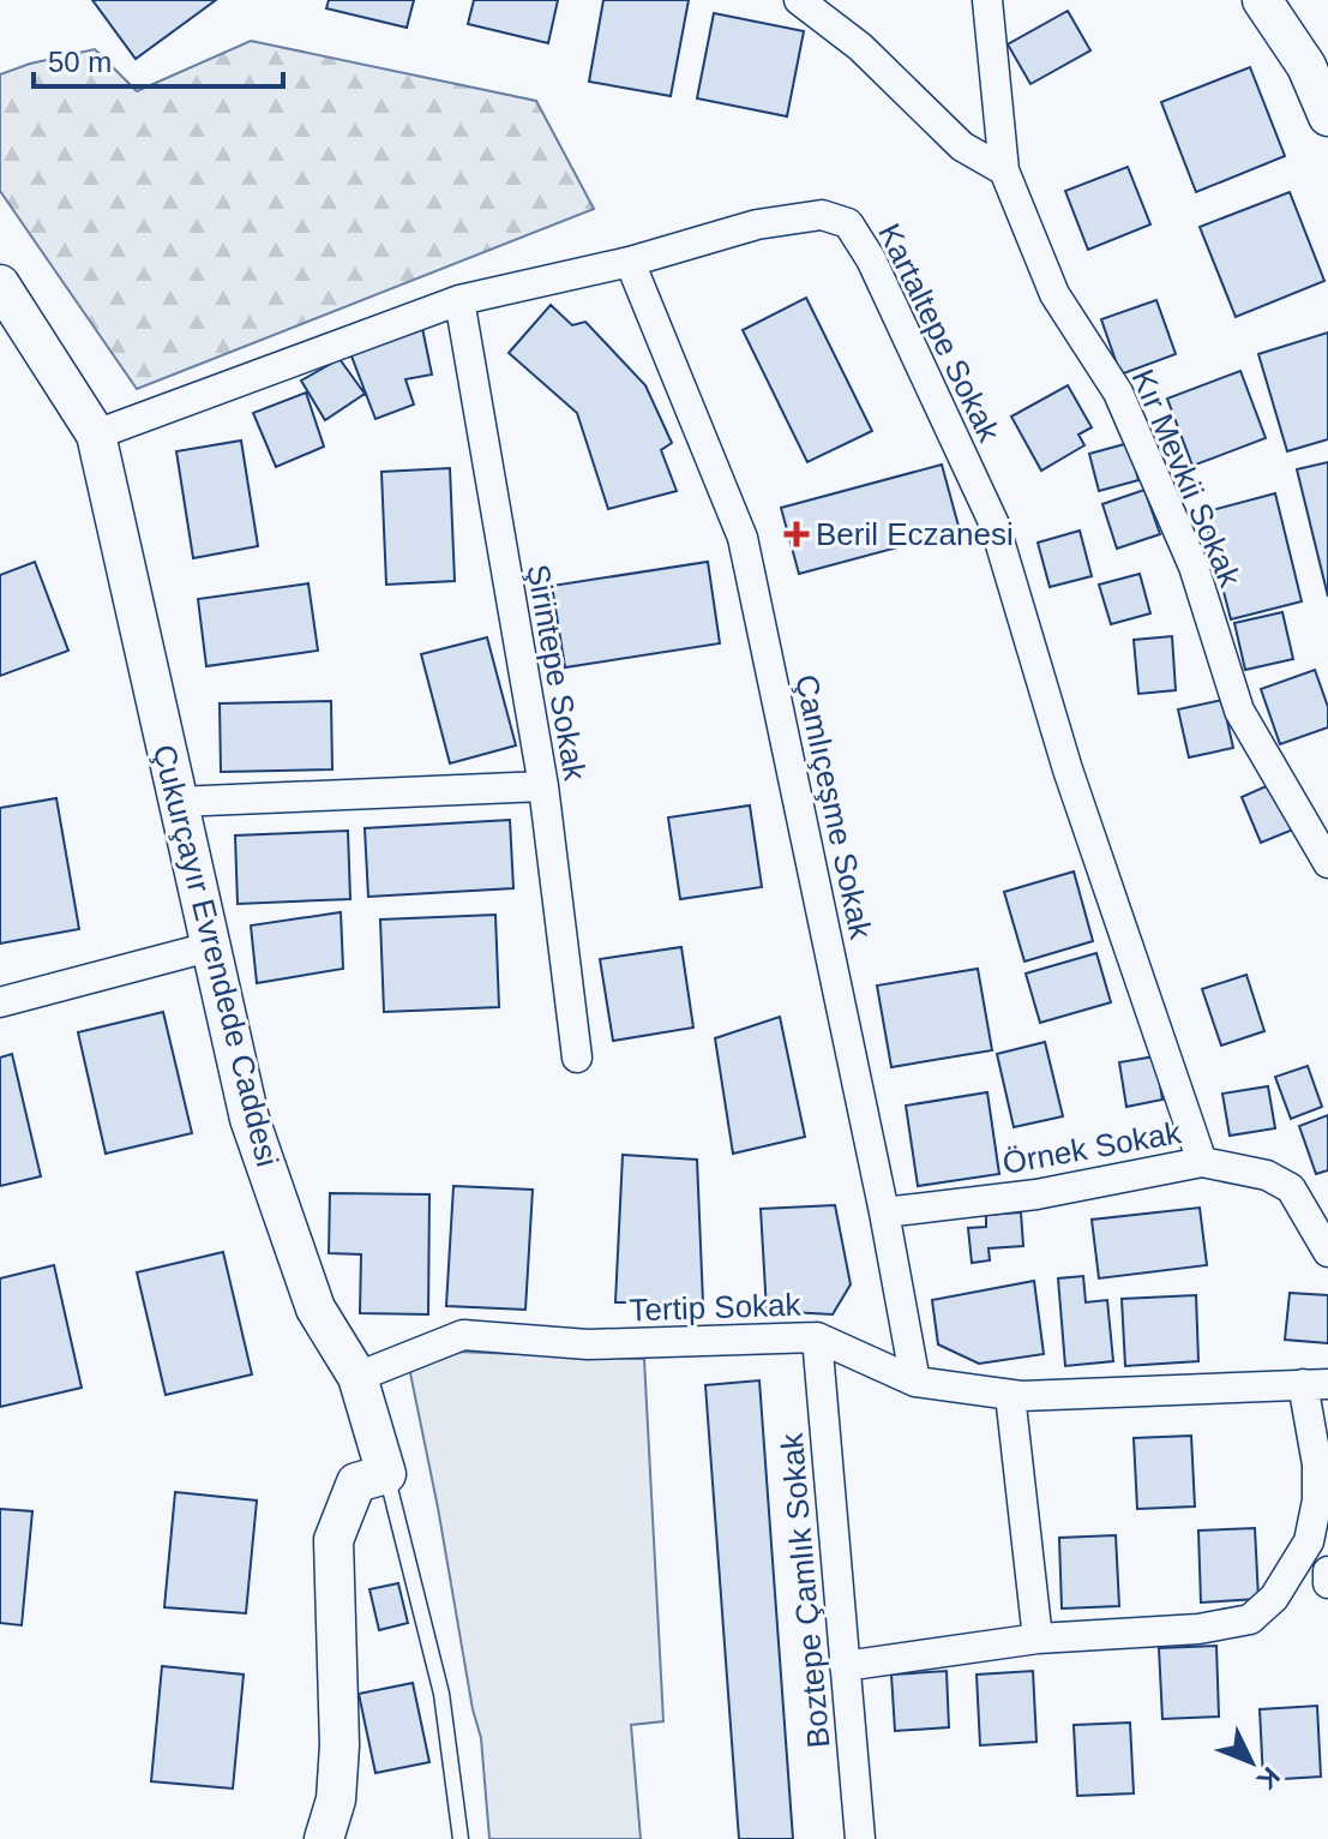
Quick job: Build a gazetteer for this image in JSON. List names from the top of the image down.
{
  "streets": {
    "street": [
      "Kartaltepe Sokak",
      "Kır Mevkii Sokak",
      "Şirintepe Sokak",
      "Çamlıçeşme Sokak",
      "Çukurçayır Evrendede Caddesi",
      "Örnek Sokak",
      "Tertip Sokak",
      "Boztepe Çamlık Sokak"
    ]
  },
  "crossings": [
    ["Kartaltepe Sokak", "Şirintepe Sokak"],
    ["Kartaltepe Sokak", "Çamlıçeşme Sokak"],
    ["Kartaltepe Sokak", "Çukurçayır Evrendede Caddesi"],
    ["Kartaltepe Sokak", "Örnek Sokak"],
    ["Çamlıçeşme Sokak", "Örnek Sokak"],
    ["Çamlıçeşme Sokak", "Tertip Sokak"],
    ["Çukurçayır Evrendede Caddesi", "Tertip Sokak"],
    ["Tertip Sokak", "Boztepe Çamlık Sokak"]
  ],
  "places": {
    "health": ["Beril Eczanesi"]
  },
  "scale_bar": "50 m",
  "north": "bottom right"
}
